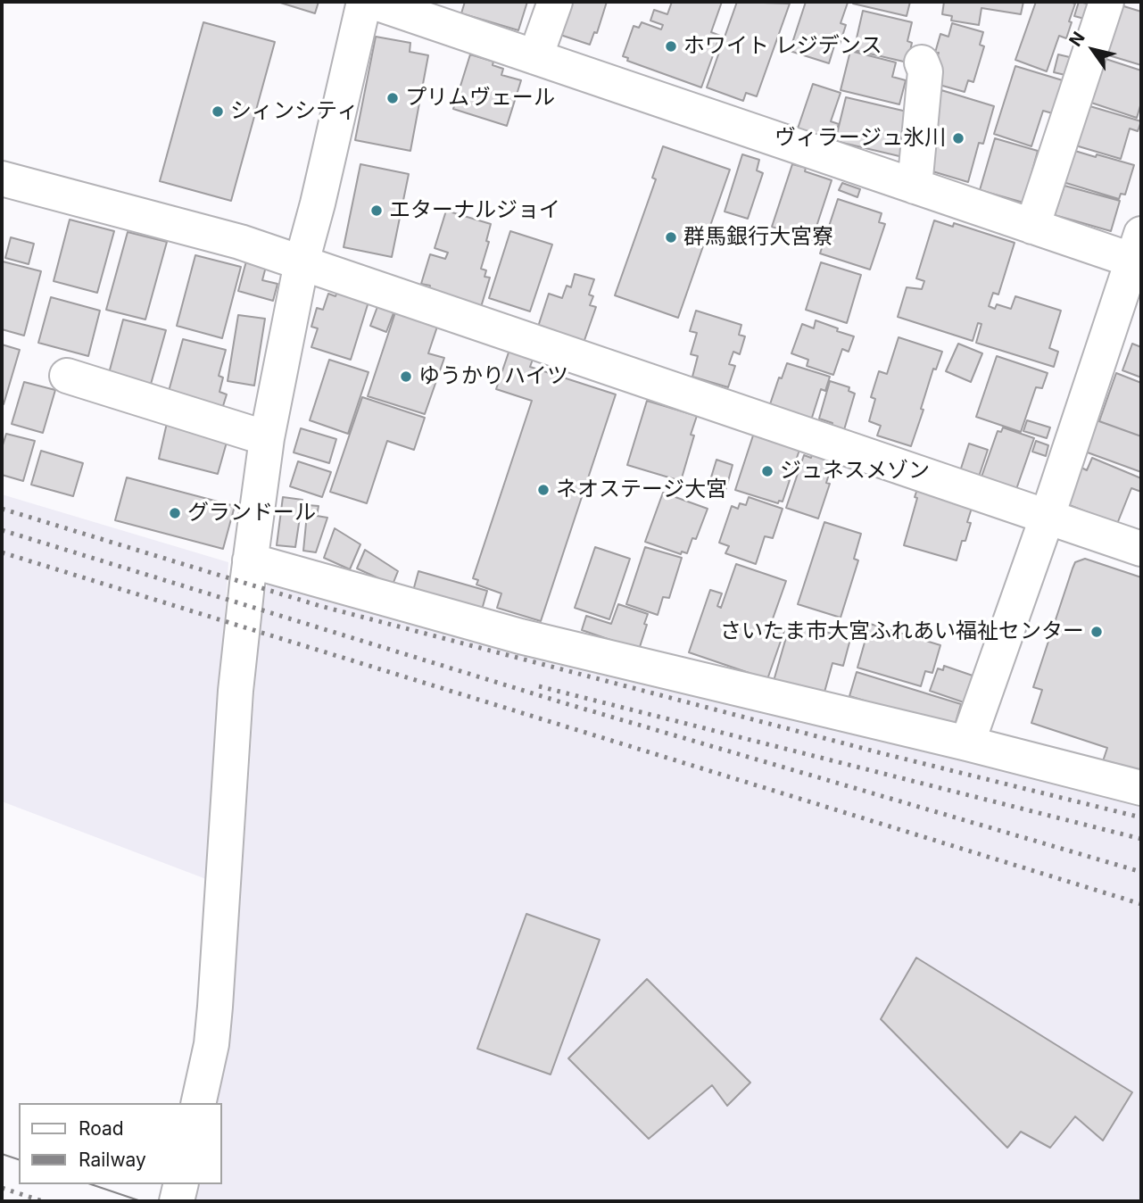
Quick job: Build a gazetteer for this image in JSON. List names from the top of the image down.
{
  "places": [
    "ホワイト レジデンス",
    "プリムヴェール",
    "シィンシティ",
    "ヴィラージュ氷川",
    "エターナルジョイ",
    "群馬銀行大宮寮",
    "ゆうかりハイツ",
    "ジュネスメゾン",
    "ネオステージ大宮",
    "グランドール",
    "さいたま市大宮ふれあい福祉センター"
  ],
  "legend": ["Road", "Railway"],
  "north": "top left"
}
